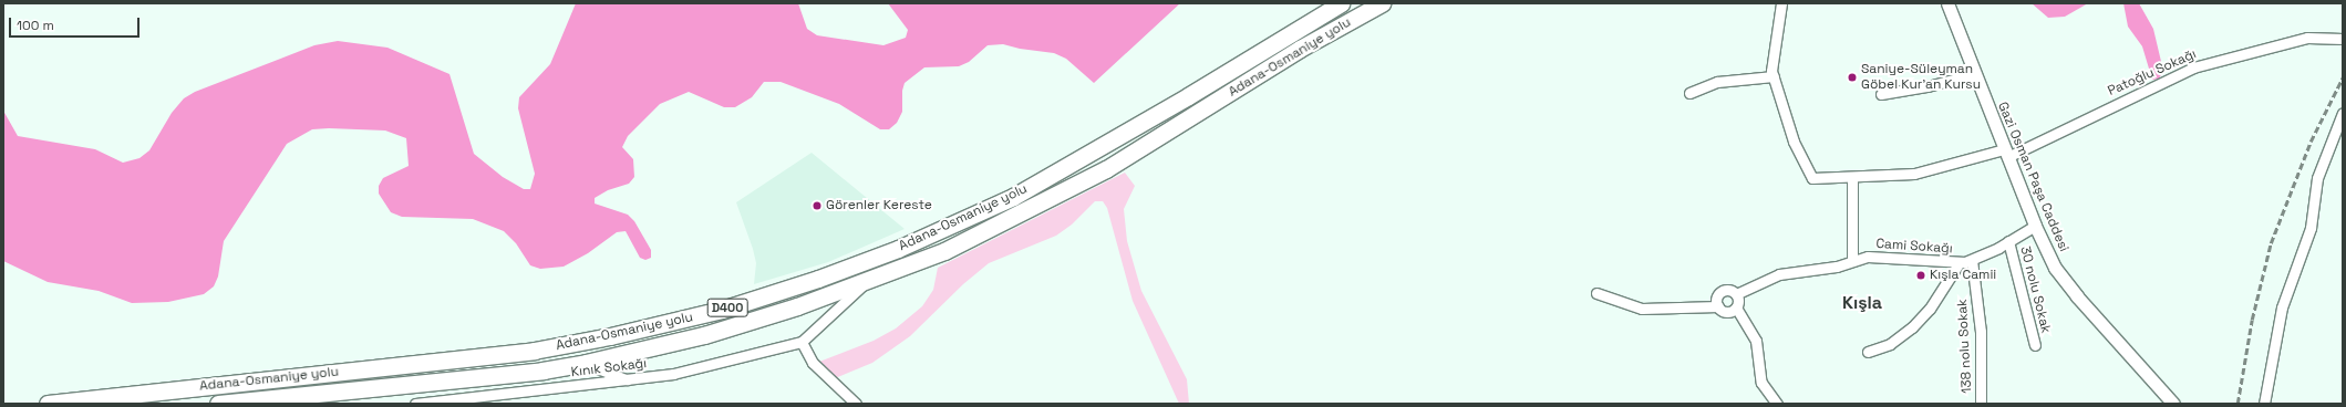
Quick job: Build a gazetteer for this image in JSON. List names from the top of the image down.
{
  "streets": {
    "highway": ["Adana-Osmaniye yolu", "D400"],
    "street": [
      "Patoğlu Sokağı",
      "Gazi Osman Paşa Caddesi",
      "Cami Sokağı",
      "30 nolu Sokak",
      "138 nolu Sokak",
      "Kınık Sokağı"
    ]
  },
  "crossings": [
    ["Adana-Osmaniye yolu", "Kınık Sokağı"],
    ["Patoğlu Sokağı", "Gazi Osman Paşa Caddesi"],
    ["Gazi Osman Paşa Caddesi", "Cami Sokağı"],
    ["Cami Sokağı", "30 nolu Sokak"],
    ["Cami Sokağı", "138 nolu Sokak"]
  ],
  "districts": ["Kışla"],
  "places": ["Saniye-Süleyman Göbel Kur'an Kursu", "Görenler Kereste", "Kışla Camii"],
  "scale_bar": "100 m"
}
